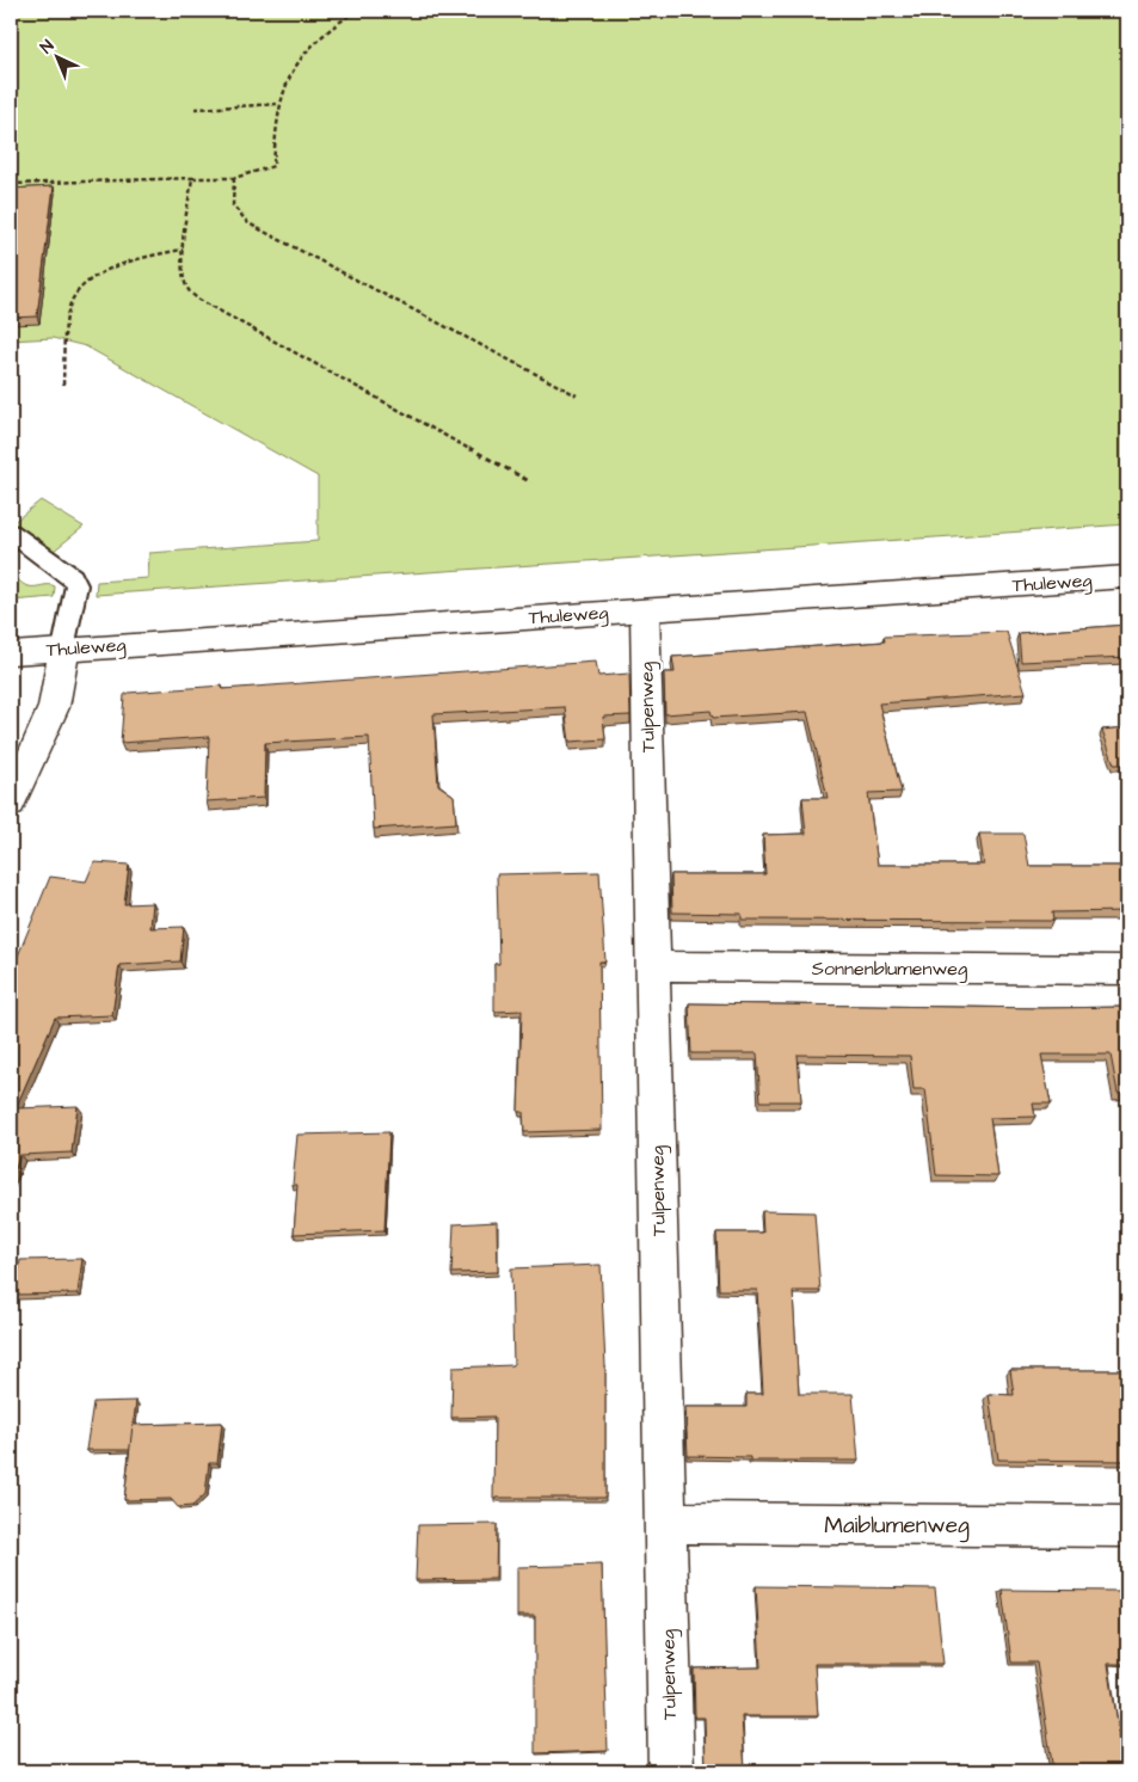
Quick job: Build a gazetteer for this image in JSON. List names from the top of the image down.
{
  "streets": {
    "street": [
      "Thuleweg",
      "Tulpenweg",
      "Sonnenblumenweg",
      "Maiblumenweg"
    ]
  },
  "crossings": [
    ["Thuleweg", "Tulpenweg"],
    ["Tulpenweg", "Sonnenblumenweg"],
    ["Tulpenweg", "Maiblumenweg"]
  ],
  "north": "top left"
}
